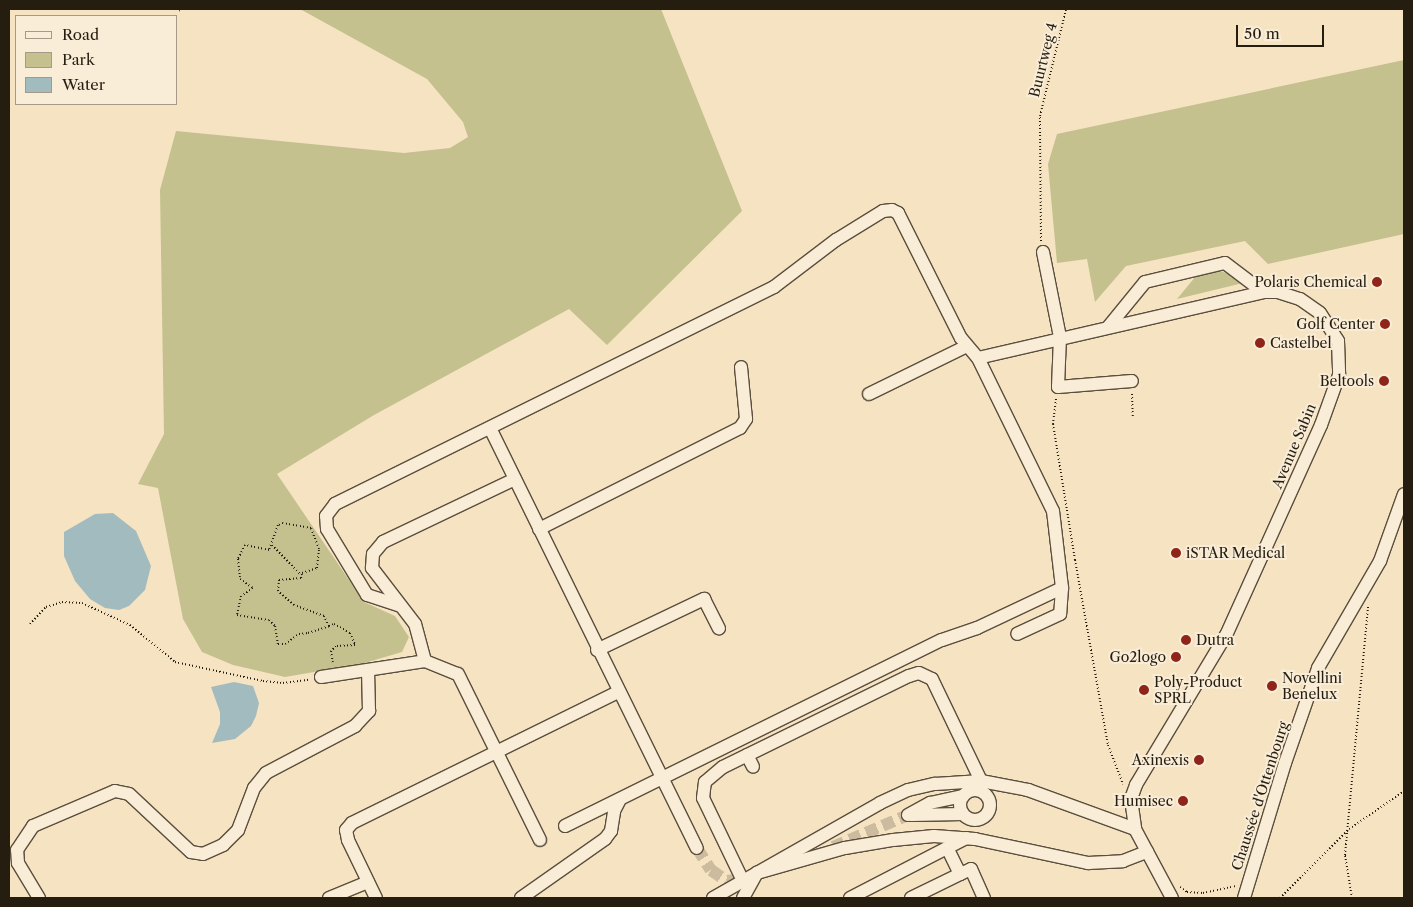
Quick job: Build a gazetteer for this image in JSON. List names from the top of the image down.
{
  "streets": {
    "street": ["Avenue Sabin", "Chaussée d'Ottenbourg"],
    "path": ["Buurtweg 4"]
  },
  "places": [
    "Polaris Chemical",
    "Golf Center",
    "Castelbel",
    "Beltools",
    "iSTAR Medical",
    "Dutra",
    "Go2logo",
    "Novellini Benelux",
    "Poly-Product SPRL",
    "Axinexis",
    "Humisec"
  ],
  "legend": ["Road", "Park", "Water"],
  "scale_bar": "50 m"
}
